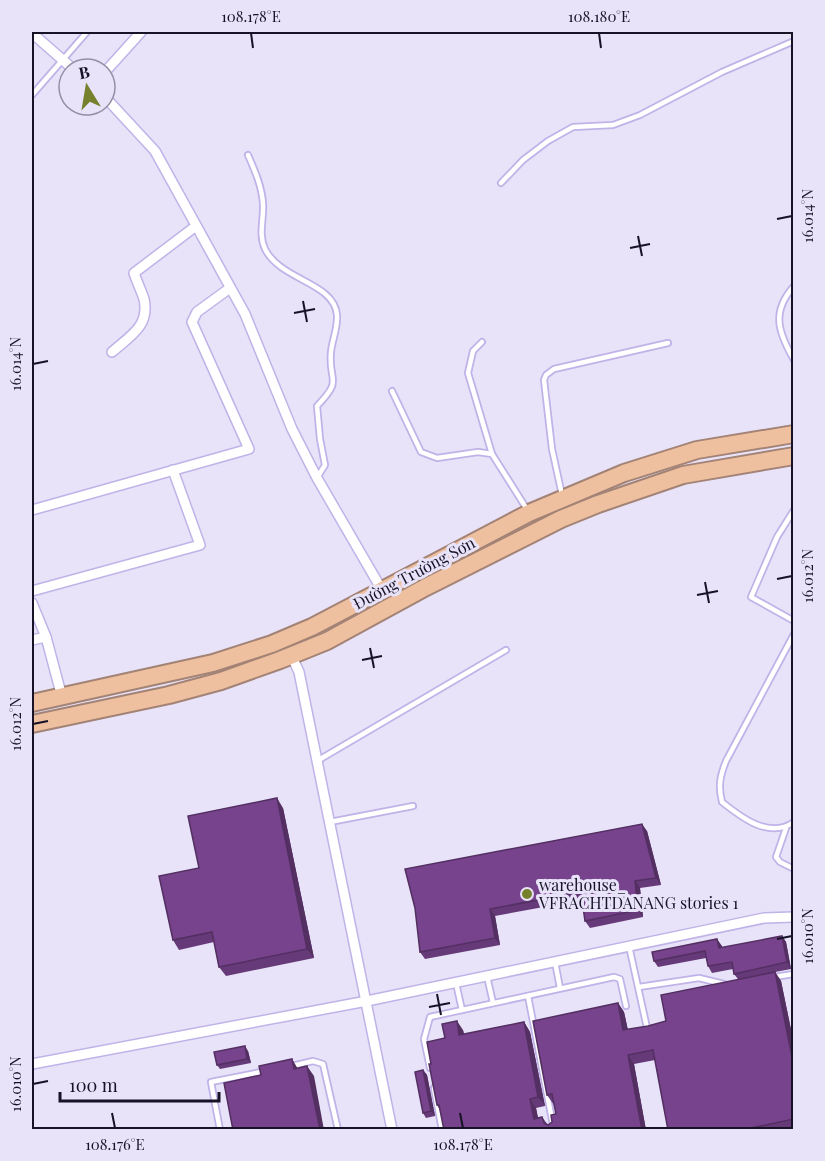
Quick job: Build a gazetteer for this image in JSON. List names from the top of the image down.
{
  "streets": {
    "highway": ["Đường Trường Sơn"]
  },
  "places": ["warehouse_ VFRACHTDANANG stories 1"],
  "scale_bar": "100 m",
  "north": "top",
  "coordinates": [
    "108.178°E",
    "108.180°E",
    "16.014°N",
    "16.012°N",
    "16.010°N",
    "108.176°E"
  ]
}
